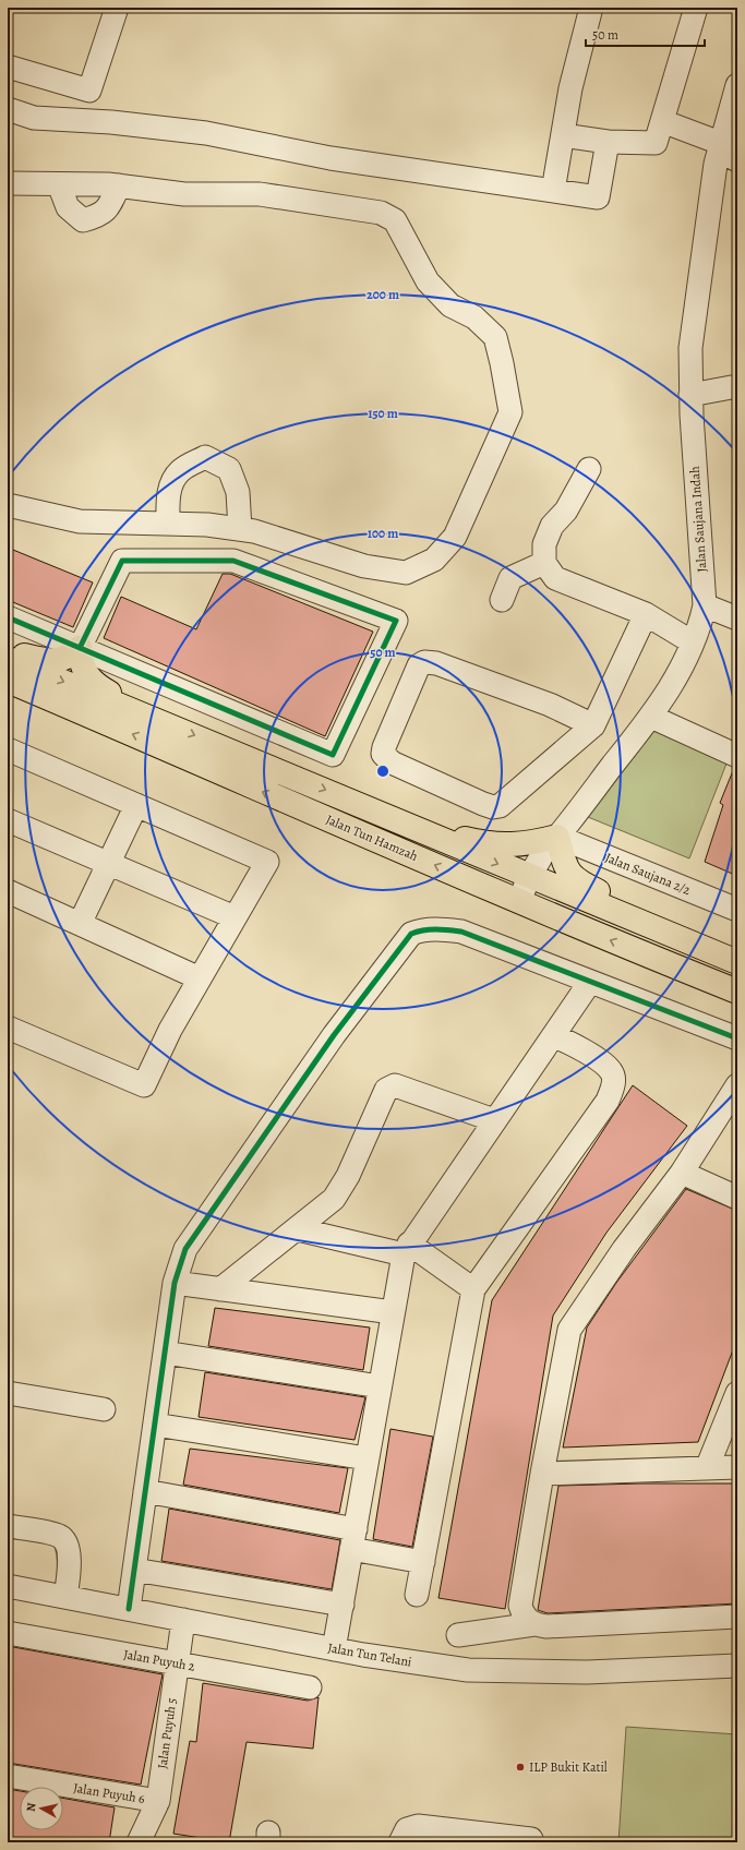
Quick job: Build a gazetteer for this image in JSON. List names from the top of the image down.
{
  "streets": {
    "main road": ["Jalan Tun Hamzah"],
    "street": [
      "Jalan Saujana Indah",
      "Jalan Saujana 2/2",
      "Jalan Tun Telani",
      "Jalan Puyuh 2",
      "Jalan Puyuh 5",
      "Jalan Puyuh 6"
    ]
  },
  "crossings": [
    ["Jalan Saujana Indah", "Jalan Tun Hamzah"],
    ["Jalan Saujana Indah", "Jalan Saujana 2/2"],
    ["Jalan Tun Telani", "Jalan Puyuh 5"],
    ["Jalan Puyuh 2", "Jalan Puyuh 5"],
    ["Jalan Puyuh 5", "Jalan Puyuh 6"]
  ],
  "places": ["ILP Bukit Katil"],
  "scale_bar": "50 m",
  "north": "left",
  "rings": [
    "200 m",
    "150 m",
    "100 m",
    "50 m"
  ]
}
